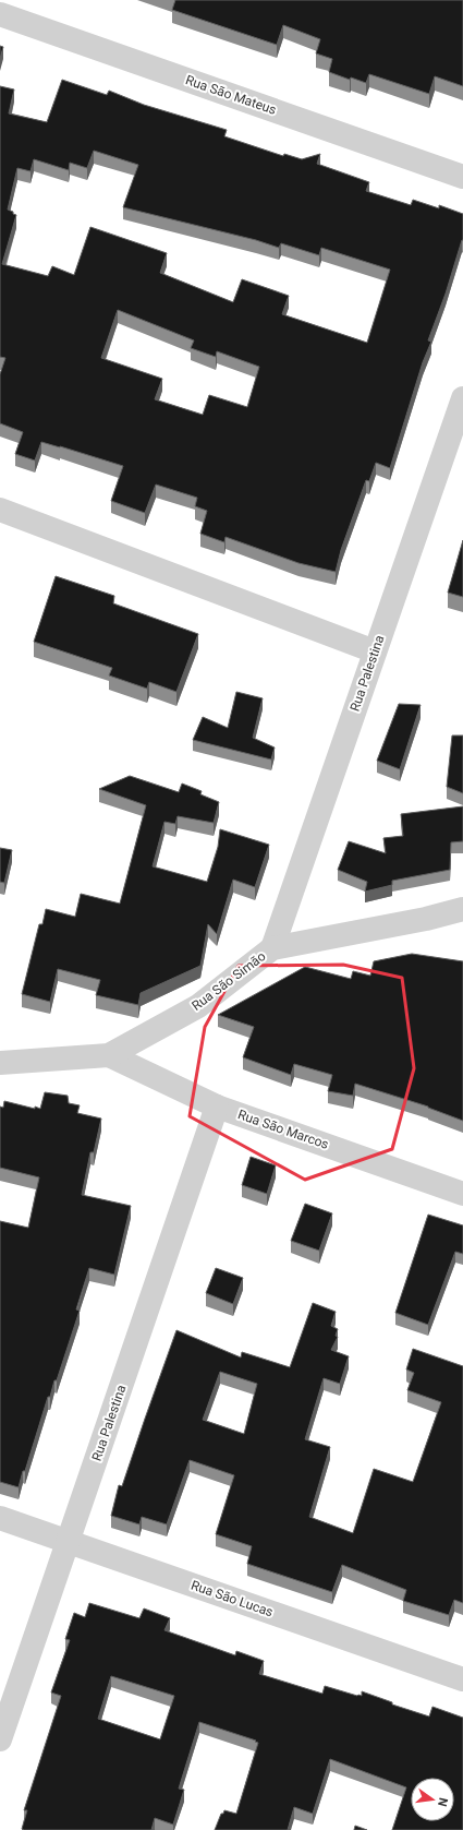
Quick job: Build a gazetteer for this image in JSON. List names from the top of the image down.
{
  "streets": {
    "street": [
      "Rua São Mateus",
      "Rua Palestina",
      "Rua São Simão",
      "Rua São Marcos",
      "Rua São Lucas"
    ]
  },
  "crossings": [
    ["Rua Palestina", "Rua São Simão"],
    ["Rua Palestina", "Rua São Marcos"],
    ["Rua Palestina", "Rua São Lucas"],
    ["Rua São Simão", "Rua São Marcos"]
  ],
  "north": "right"
}
